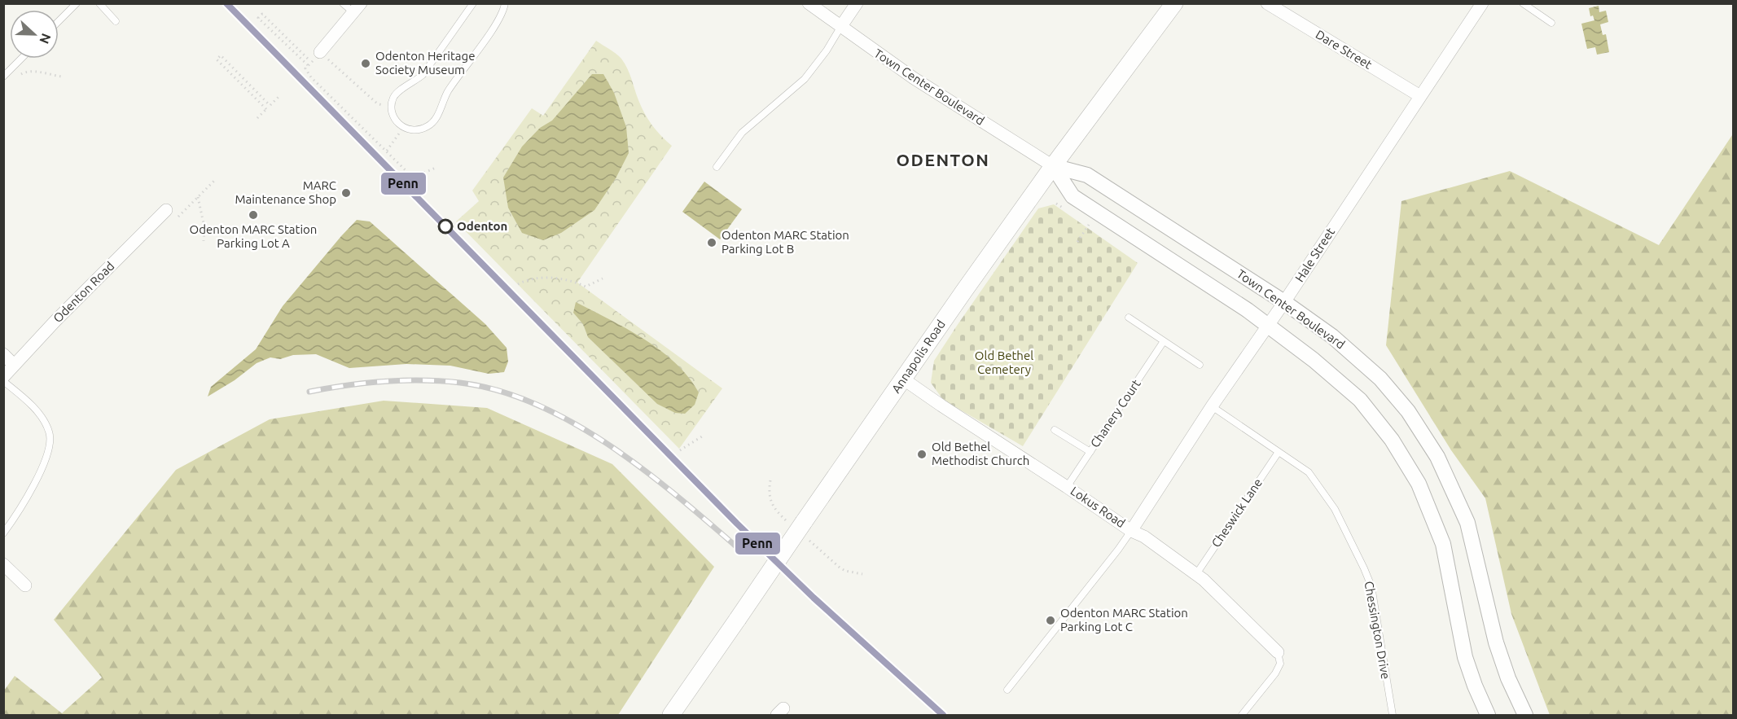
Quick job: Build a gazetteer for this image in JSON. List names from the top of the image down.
{
  "streets": {
    "main road": ["Annapolis Road"],
    "street": [
      "Dare Street",
      "Town Center Boulevard",
      "Hale Street",
      "Odenton Road",
      "Lokus Road"
    ],
    "lane": ["Chanery Court", "Cheswick Lane", "Chessington Drive"]
  },
  "crossings": [
    ["Dare Street", "Hale Street"],
    ["Town Center Boulevard", "Hale Street"],
    ["Town Center Boulevard", "Annapolis Road"],
    ["Hale Street", "Lokus Road"],
    ["Hale Street", "Chessington Drive"],
    ["Annapolis Road", "Lokus Road"],
    ["Chanery Court", "Lokus Road"],
    ["Lokus Road", "Cheswick Lane"],
    ["Cheswick Lane", "Chessington Drive"]
  ],
  "districts": ["ODENTON"],
  "parks": ["Old Bethel Cemetery"],
  "places": [
    "Odenton Heritage Society Museum",
    "MARC Maintenance Shop",
    "Odenton MARC Station Parking Lot A",
    "Odenton",
    "Odenton MARC Station Parking Lot B",
    "Old Bethel Methodist Church",
    "Odenton MARC Station Parking Lot C"
  ],
  "lines": ["transit line Penn"],
  "north": "right"
}
